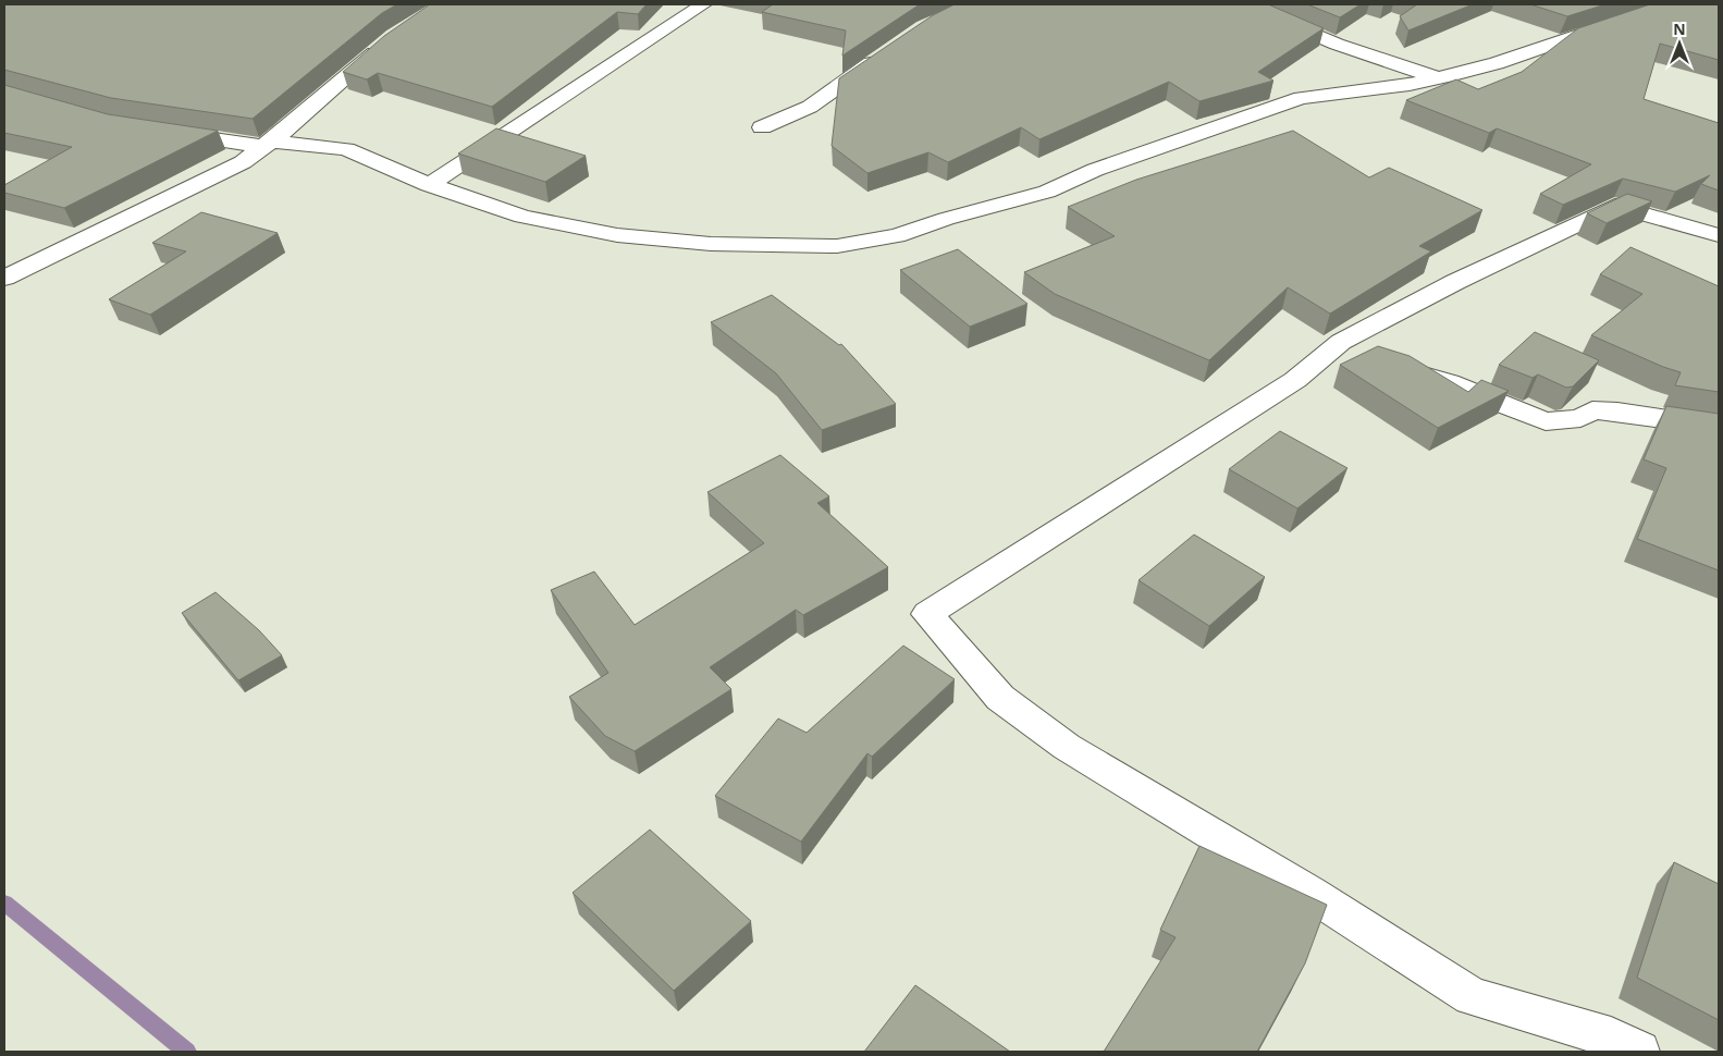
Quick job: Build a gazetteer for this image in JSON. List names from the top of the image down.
{
  "north": "top"
}
